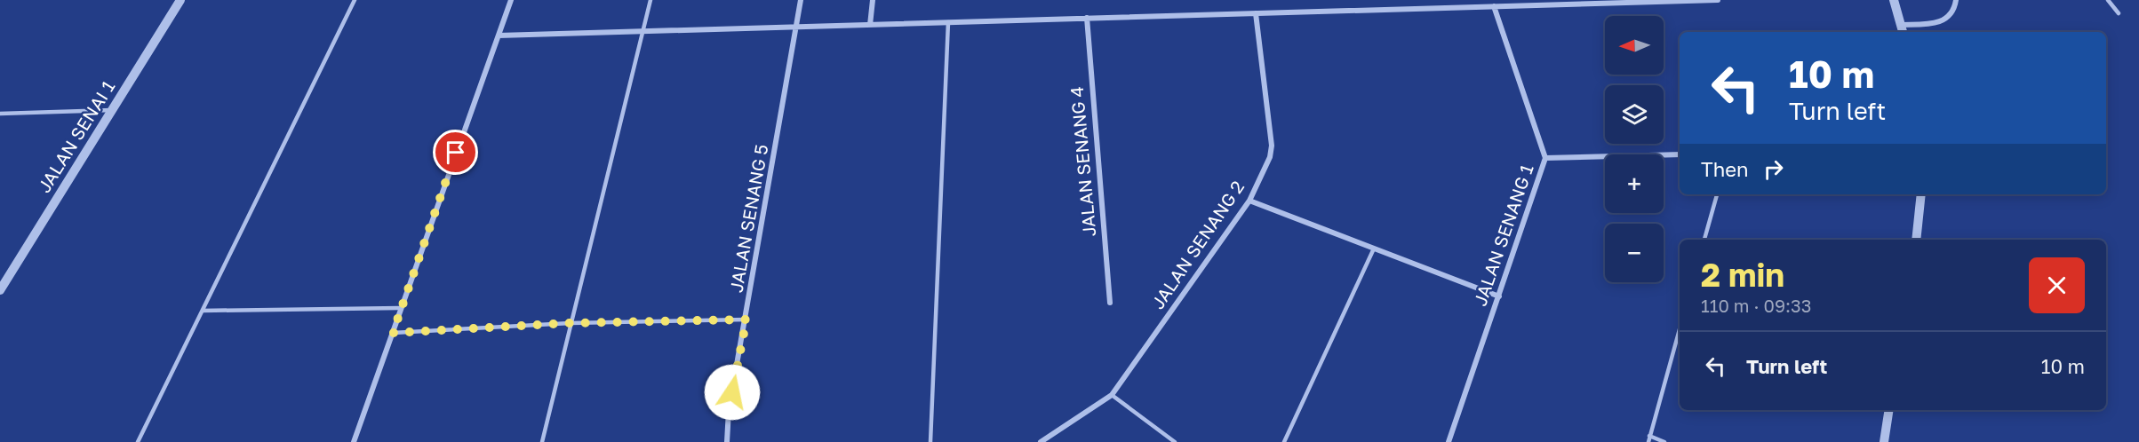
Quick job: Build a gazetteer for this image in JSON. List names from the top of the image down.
{
  "streets": {
    "street": [
      "JALAN SENAI 1",
      "JALAN SENANG 4",
      "JALAN SENANG 5",
      "JALAN SENANG 1",
      "JALAN SENANG 2"
    ]
  },
  "north": "left",
  "page": {
    "map_buttons": ["+", "−"],
    "turn": ["10 m", "Turn left"],
    "then": "Then",
    "heading": ["2 min", "110 m · 09:33"],
    "list": [
      {
        "name": "Turn left",
        "value": "10 m"
      }
    ]
  }
}
